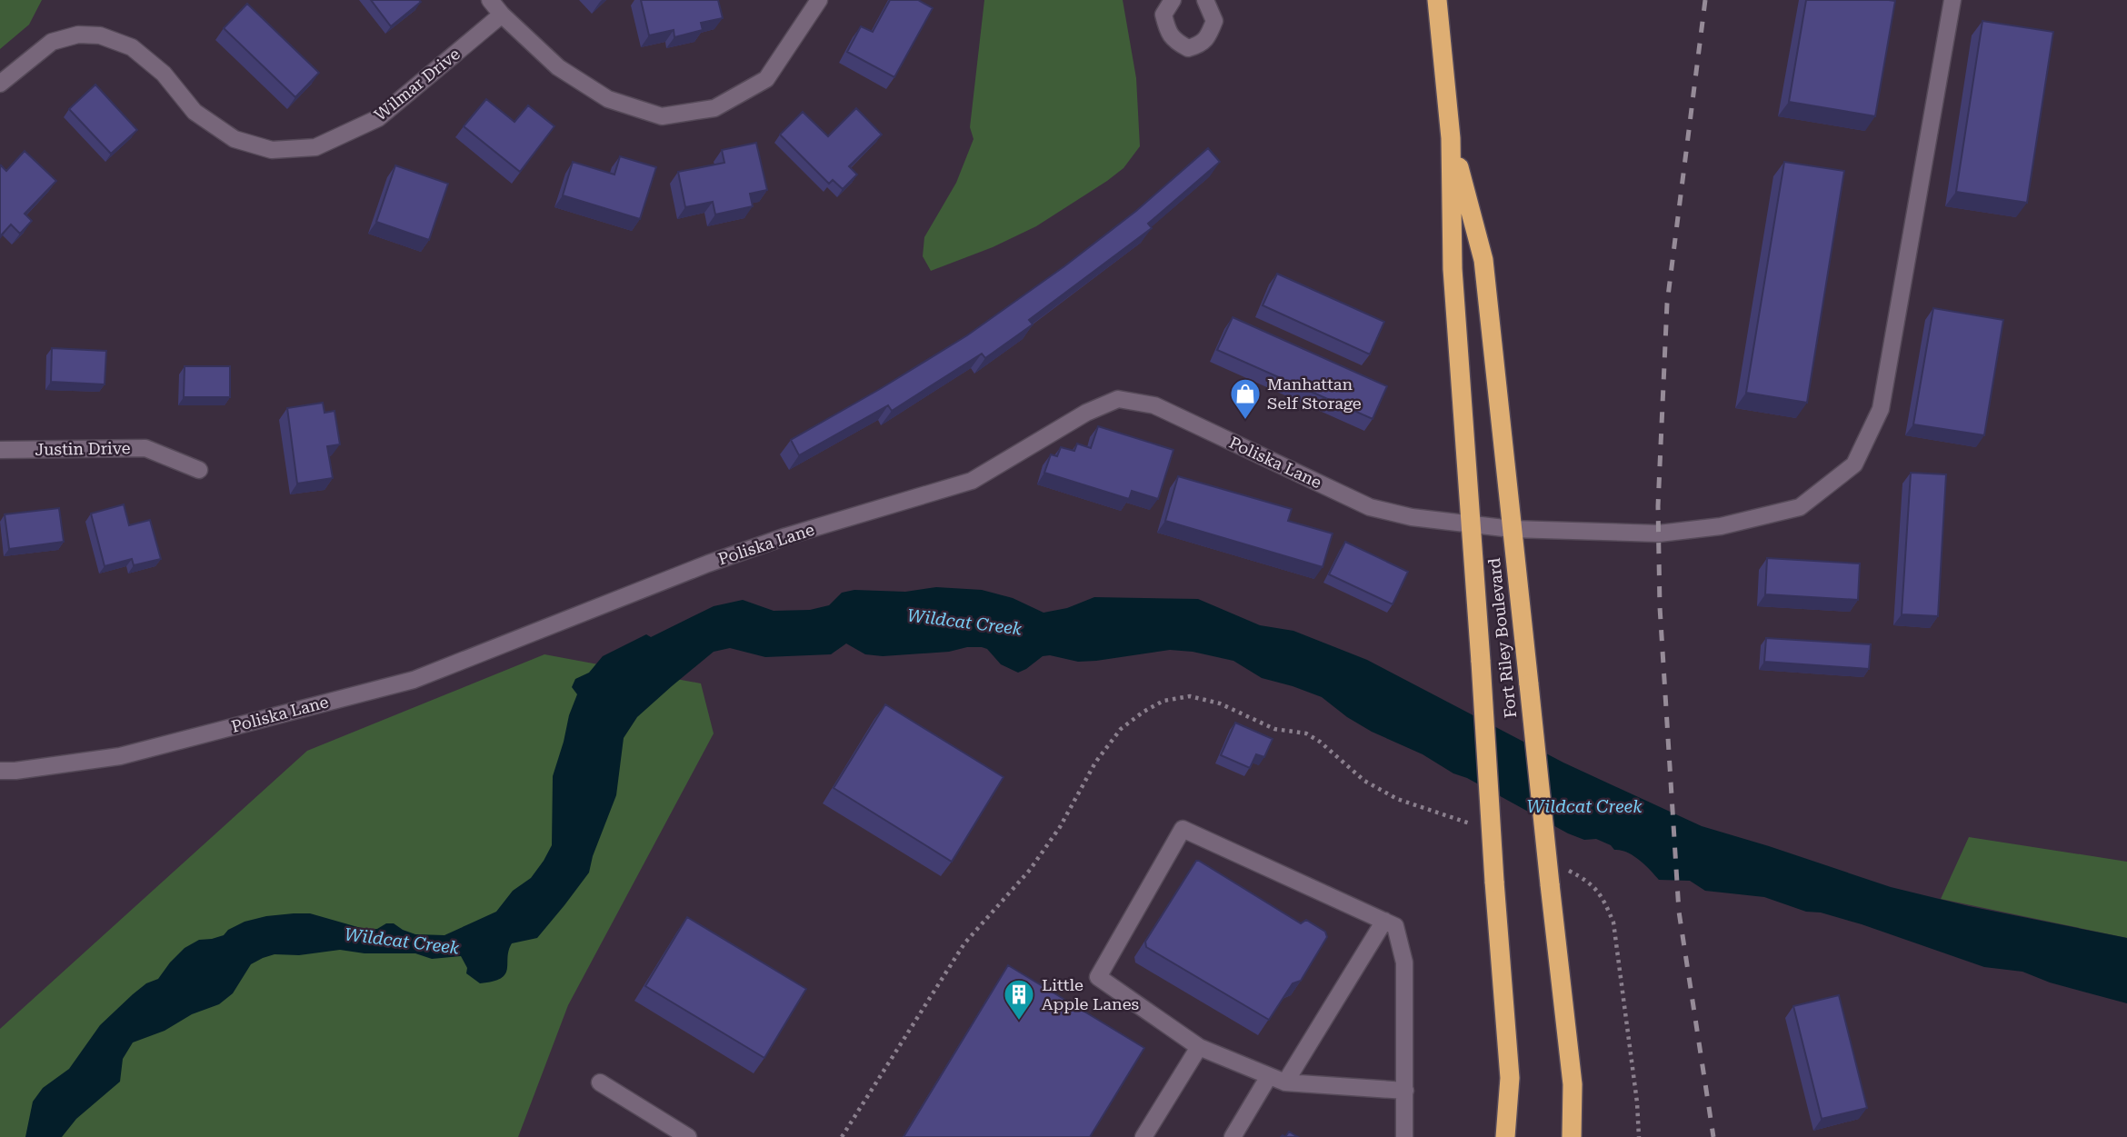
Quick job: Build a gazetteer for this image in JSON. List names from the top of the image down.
{
  "streets": {
    "highway": ["Fort Riley Boulevard"],
    "street": ["Wilmar Drive", "Justin Drive", "Poliska Lane"]
  },
  "crossings": [
    ["Poliska Lane", "Fort Riley Boulevard"]
  ],
  "water": ["Wildcat Creek"],
  "places": {
    "shop": ["Manhattan Self Storage"],
    "building": ["Little Apple Lanes"]
  }
}
